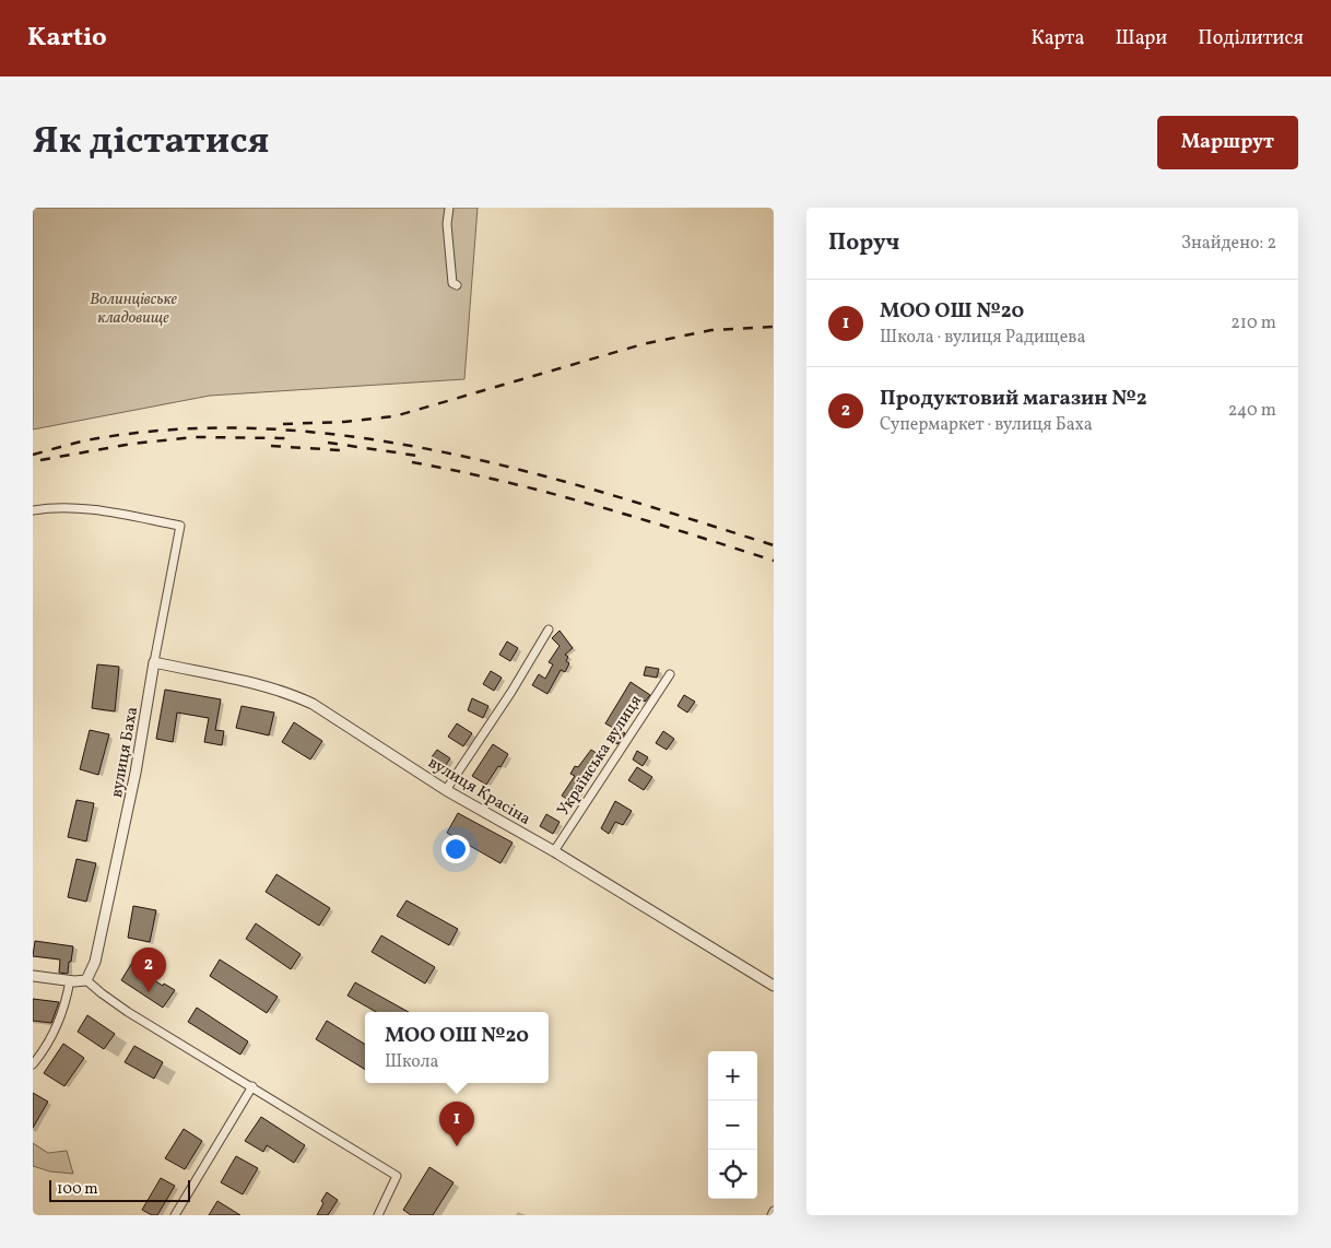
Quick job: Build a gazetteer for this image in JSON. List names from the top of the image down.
{
  "streets": {
    "street": ["вулиця Баха", "Українська вулиця", "вулиця Красіна"]
  },
  "crossings": [
    ["вулиця Баха", "вулиця Красіна"],
    ["Українська вулиця", "вулиця Красіна"]
  ],
  "parks": ["Волинцівське кладовище"],
  "scale_bar": "100 m",
  "page": {
    "header": "Kartio",
    "nav": ["Карта", "Шари", "Поділитися"],
    "title": "Як дістатися",
    "buttons": "Маршрут",
    "heading": ["Поруч", "Знайдено: 2"],
    "list": [
      {
        "mark": "1",
        "name": "МОО ОШ №20",
        "note": "Школа · вулиця Радищева",
        "value": "210 m"
      },
      {
        "mark": "2",
        "name": "Продуктовий магазин №2",
        "note": "Супермаркет · вулиця Баха",
        "value": "240 m"
      }
    ],
    "pins": ["2", "1"],
    "popup": ["МОО ОШ №20", "Школа"],
    "map_buttons": ["+", "−"],
    "scale": "100 m"
  }
}
